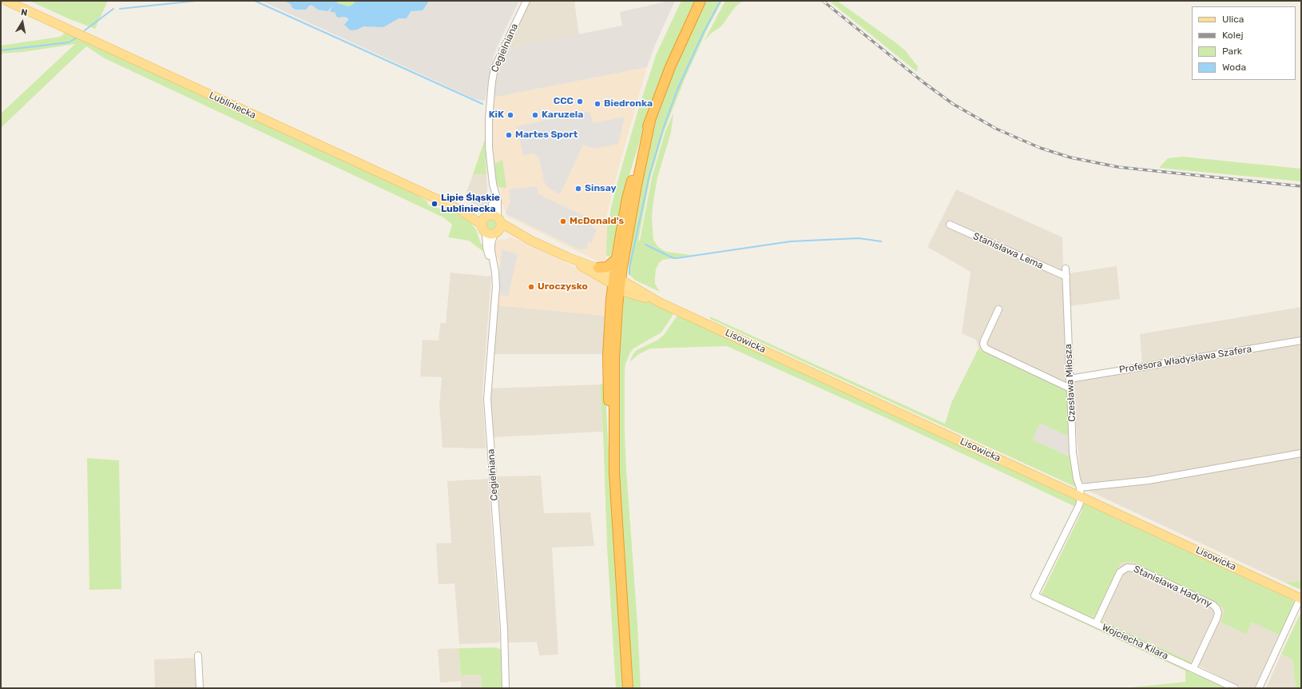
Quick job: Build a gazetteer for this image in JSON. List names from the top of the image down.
{
  "streets": {
    "main road": ["Lubliniecka", "Lisowicka"],
    "street": [
      "Cegielniana",
      "Stanisława Lema",
      "Profesora Władysława Szafera",
      "Czesława Miłosza",
      "Stanisława Hadyny",
      "Wojciecha Kilara"
    ]
  },
  "crossings": [
    ["Cegielniana", "Lubliniecka"],
    ["Cegielniana", "Lisowicka"],
    ["Lubliniecka", "Lisowicka"],
    ["Stanisława Lema", "Czesława Miłosza"],
    ["Lisowicka", "Czesława Miłosza"],
    ["Lisowicka", "Wojciecha Kilara"],
    ["Profesora Władysława Szafera", "Czesława Miłosza"],
    ["Czesława Miłosza", "Wojciecha Kilara"],
    ["Stanisława Hadyny", "Wojciecha Kilara"]
  ],
  "places": [
    "CCC",
    "Biedronka",
    "KiK",
    "Karuzela",
    "Martes Sport",
    "Sinsay",
    "Lipie Śląskie Lubliniecka",
    "McDonald's",
    "Uroczysko"
  ],
  "legend": [
    "Ulica",
    "Kolej",
    "Park",
    "Woda"
  ],
  "north": "top"
}
